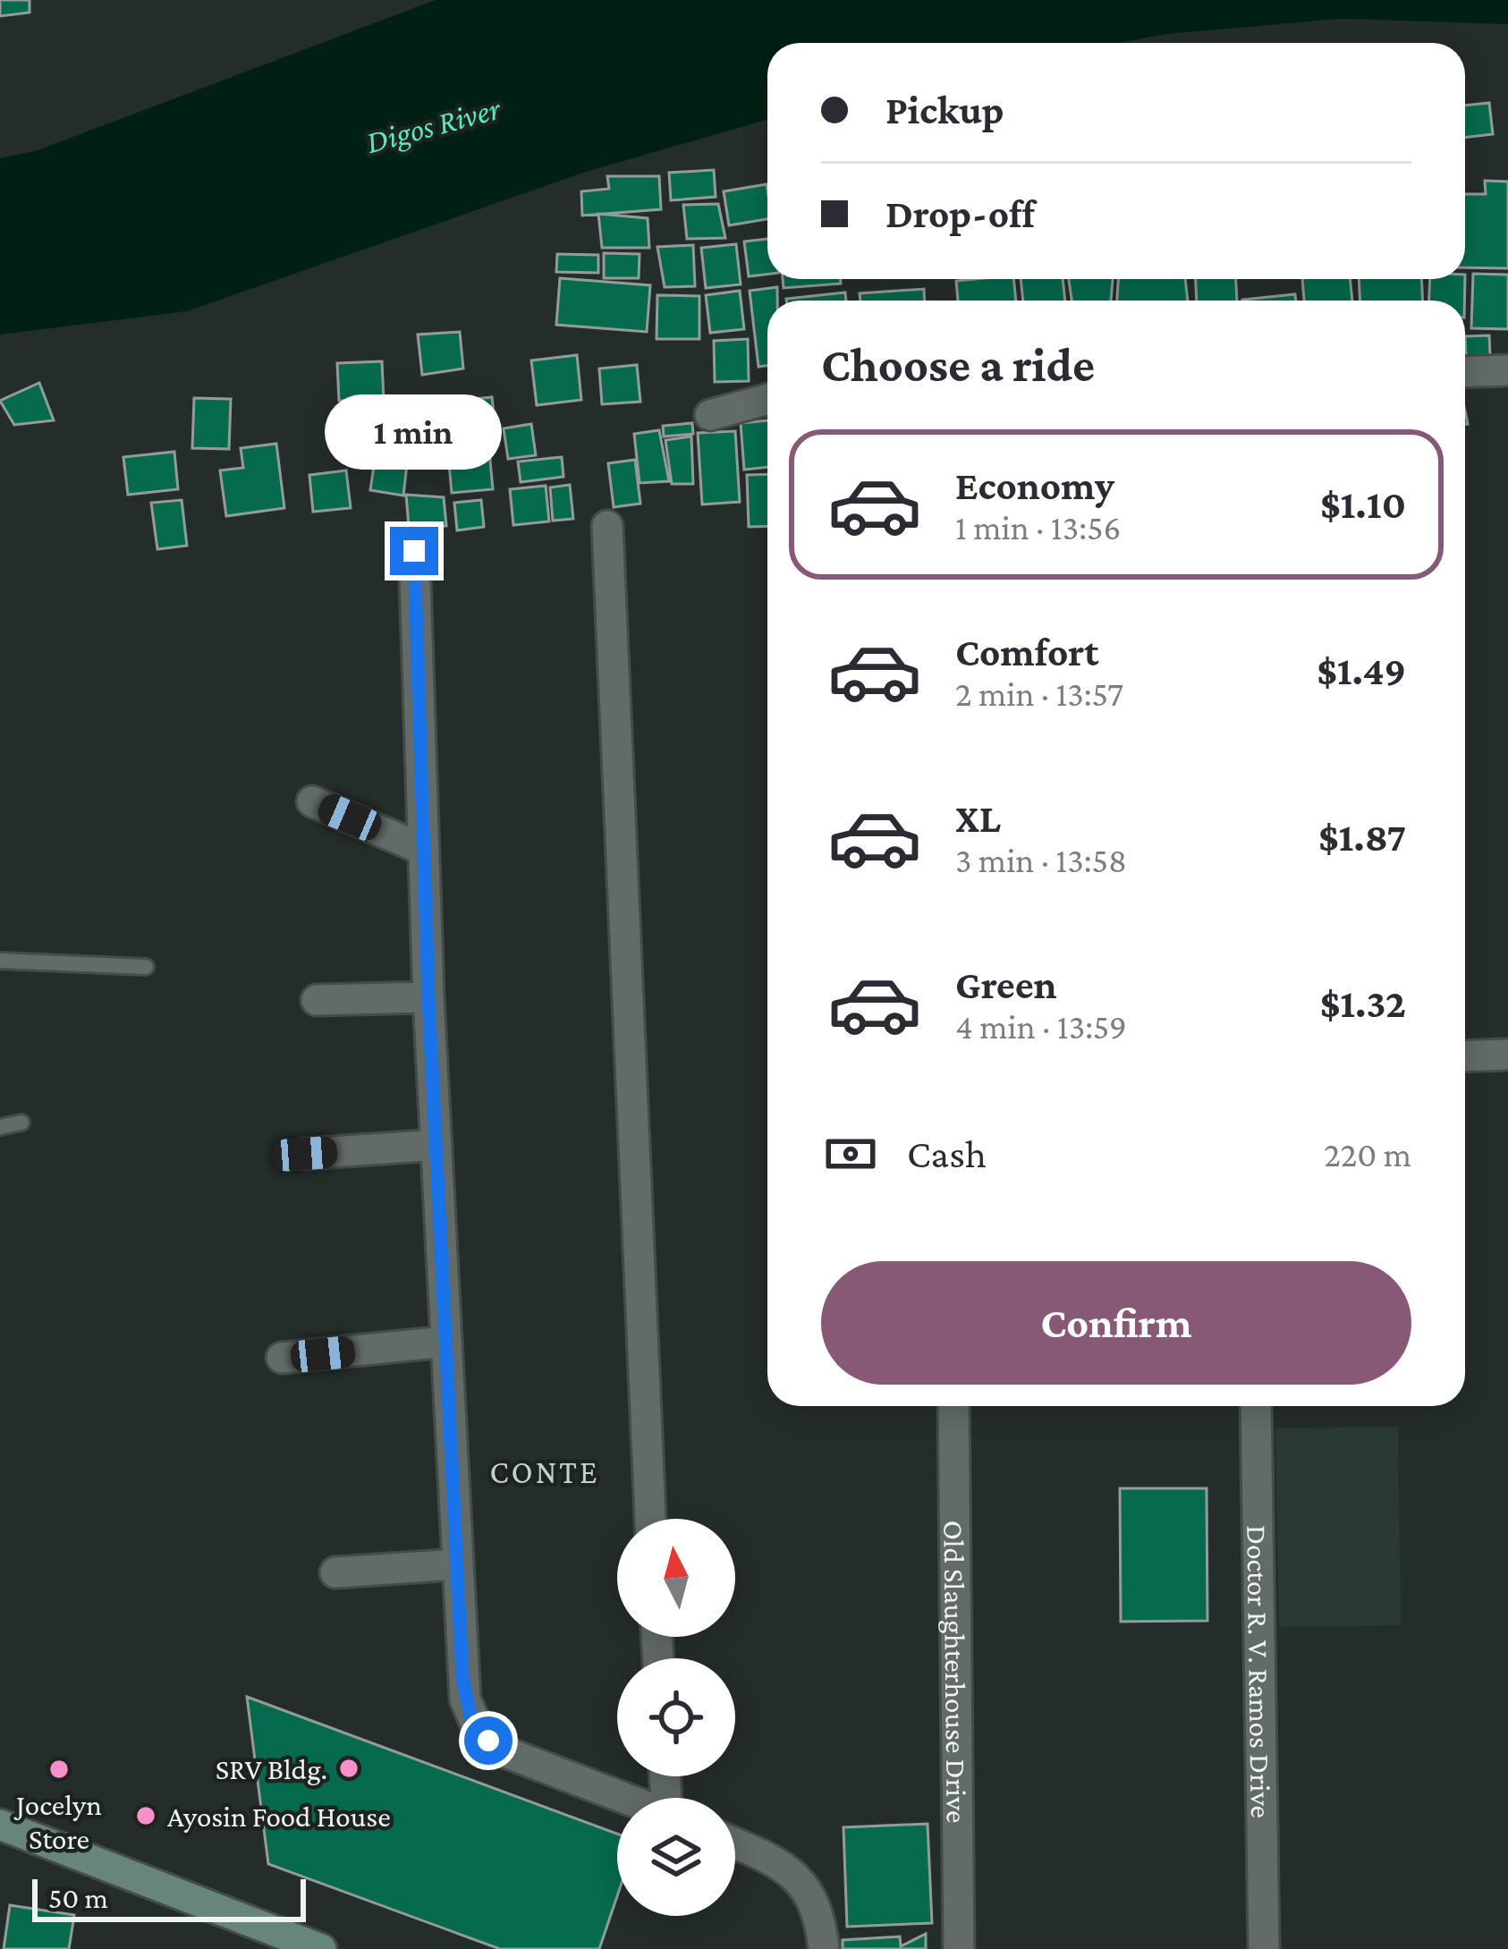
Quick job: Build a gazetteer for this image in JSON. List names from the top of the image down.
{
  "streets": {
    "street": ["Doctor R. V. Ramos Drive", "Old Slaughterhouse Drive"]
  },
  "districts": ["CONTE"],
  "water": ["Digos River"],
  "places": ["SRV Bldg.", "Jocelyn Store", "Ayosin Food House"],
  "scale_bar": "50 m",
  "north": "top",
  "page": {
    "banner": ["Pickup", "Drop-off"],
    "heading": "Choose a ride",
    "bubble": "1 min",
    "list": [
      {
        "name": "Economy",
        "note": "1 min · 13:56",
        "value": "$1.10"
      },
      {
        "name": "Comfort",
        "note": "2 min · 13:57",
        "value": "$1.49"
      },
      {
        "name": "XL",
        "note": "3 min · 13:58",
        "value": "$1.87"
      },
      {
        "name": "Green",
        "note": "4 min · 13:59",
        "value": "$1.32"
      }
    ],
    "pay": ["Cash", "220 m"],
    "buttons": "Confirm",
    "scale": "50 m"
  }
}
